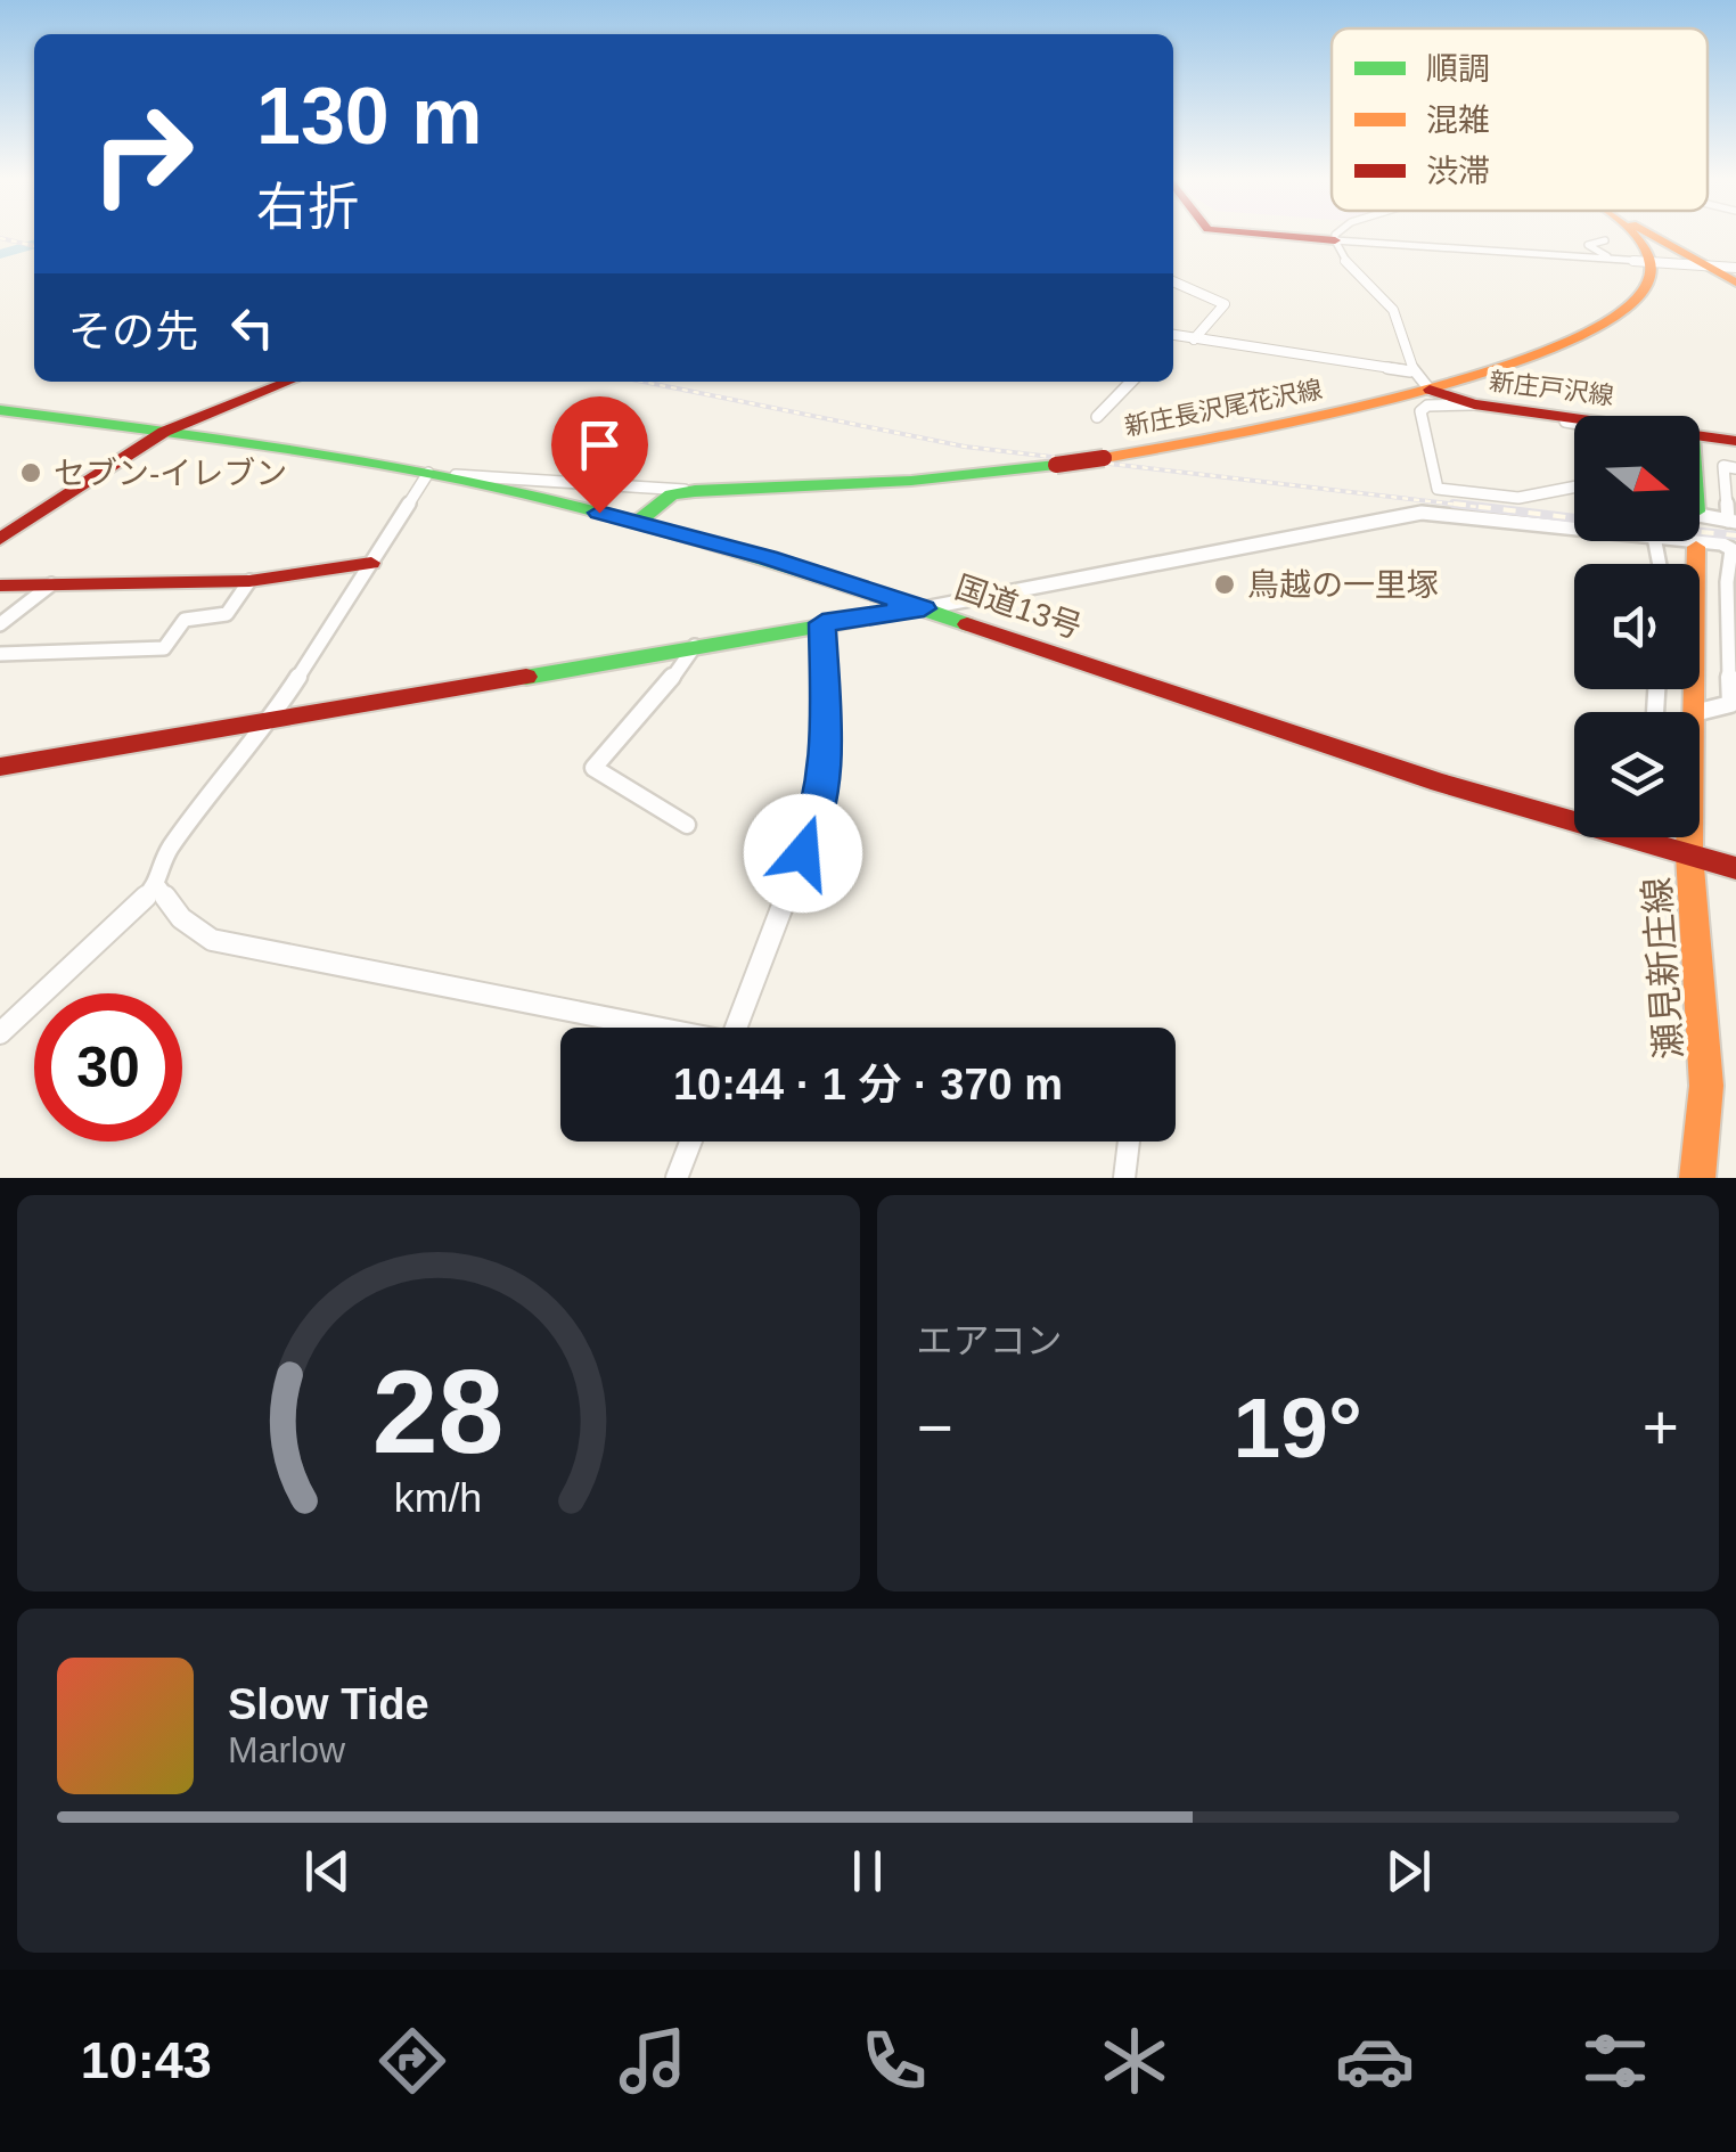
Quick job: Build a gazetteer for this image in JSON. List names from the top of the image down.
{
  "streets": {
    "main road": [
      "新庄戸沢線",
      "新庄長沢尾花沢線",
      "国道13号",
      "瀬見新庄線"
    ]
  },
  "crossings": [
    ["新庄戸沢線", "新庄長沢尾花沢線"],
    ["新庄長沢尾花沢線", "国道13号"],
    ["国道13号", "瀬見新庄線"]
  ],
  "places": ["セブン-イレブン", "鳥越の一里塚"],
  "legend": ["順調", "混雑", "渋滞"],
  "north": "right",
  "page": {
    "turn": ["130 m", "右折"],
    "then": "その先",
    "limit": "30",
    "trip": "10:44 · 1 分 · 370 m",
    "tile": "エアコン",
    "heat": ["−", "19°", "+"],
    "song": ["Slow Tide", "Marlow"],
    "tabs": "10:43",
    "gauge": ["28", "km/h"]
  }
}
